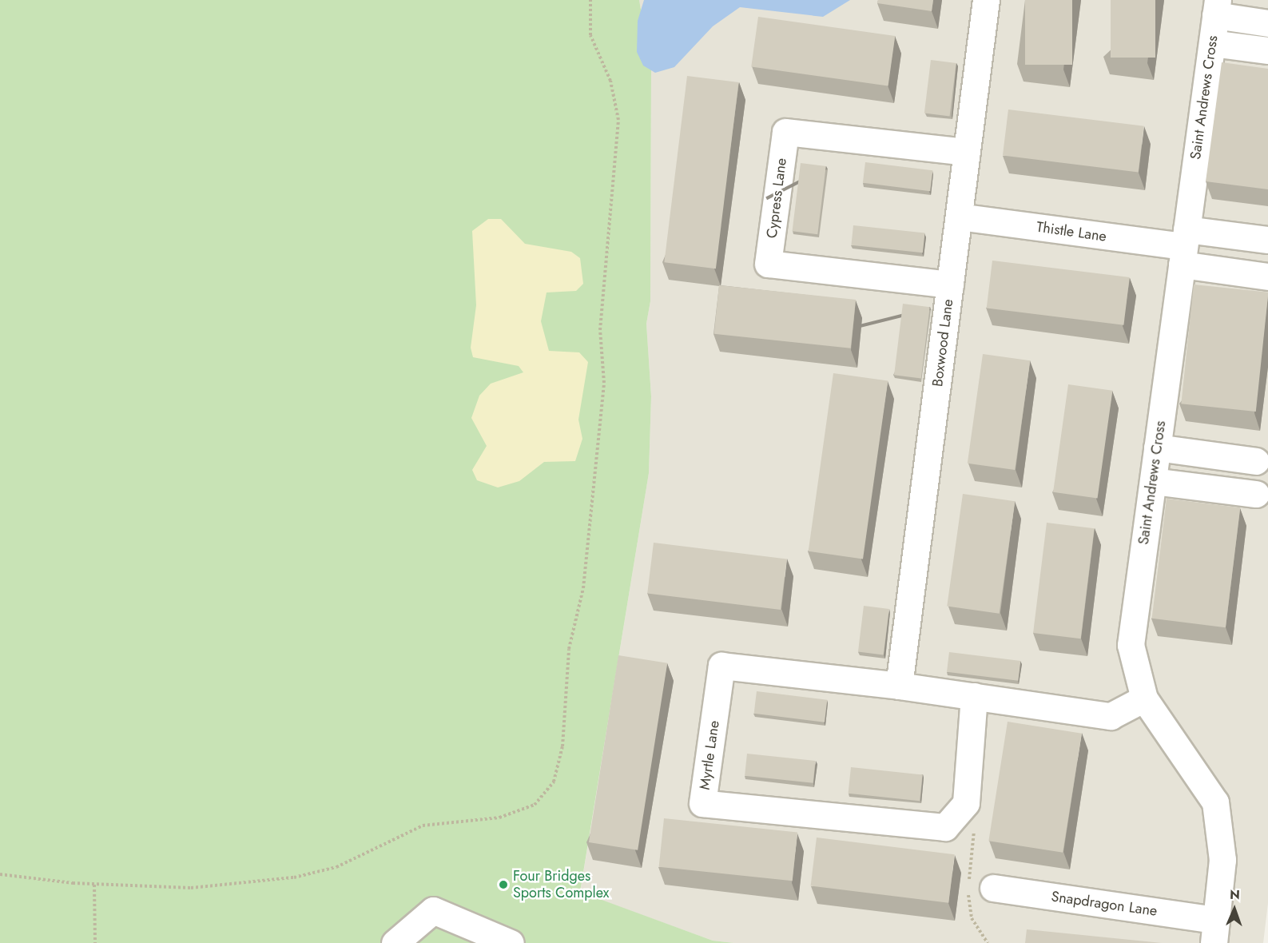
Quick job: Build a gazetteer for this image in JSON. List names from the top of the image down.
{
  "streets": {
    "street": [
      "Saint Andrews Cross",
      "Cypress Lane",
      "Thistle Lane",
      "Boxwood Lane",
      "Myrtle Lane",
      "Snapdragon Lane"
    ]
  },
  "crossings": [
    ["Saint Andrews Cross", "Thistle Lane"],
    ["Saint Andrews Cross", "Myrtle Lane"],
    ["Saint Andrews Cross", "Snapdragon Lane"],
    ["Cypress Lane", "Boxwood Lane"],
    ["Thistle Lane", "Boxwood Lane"],
    ["Boxwood Lane", "Myrtle Lane"]
  ],
  "places": ["Four Bridges Sports Complex"],
  "north": "top"
}
